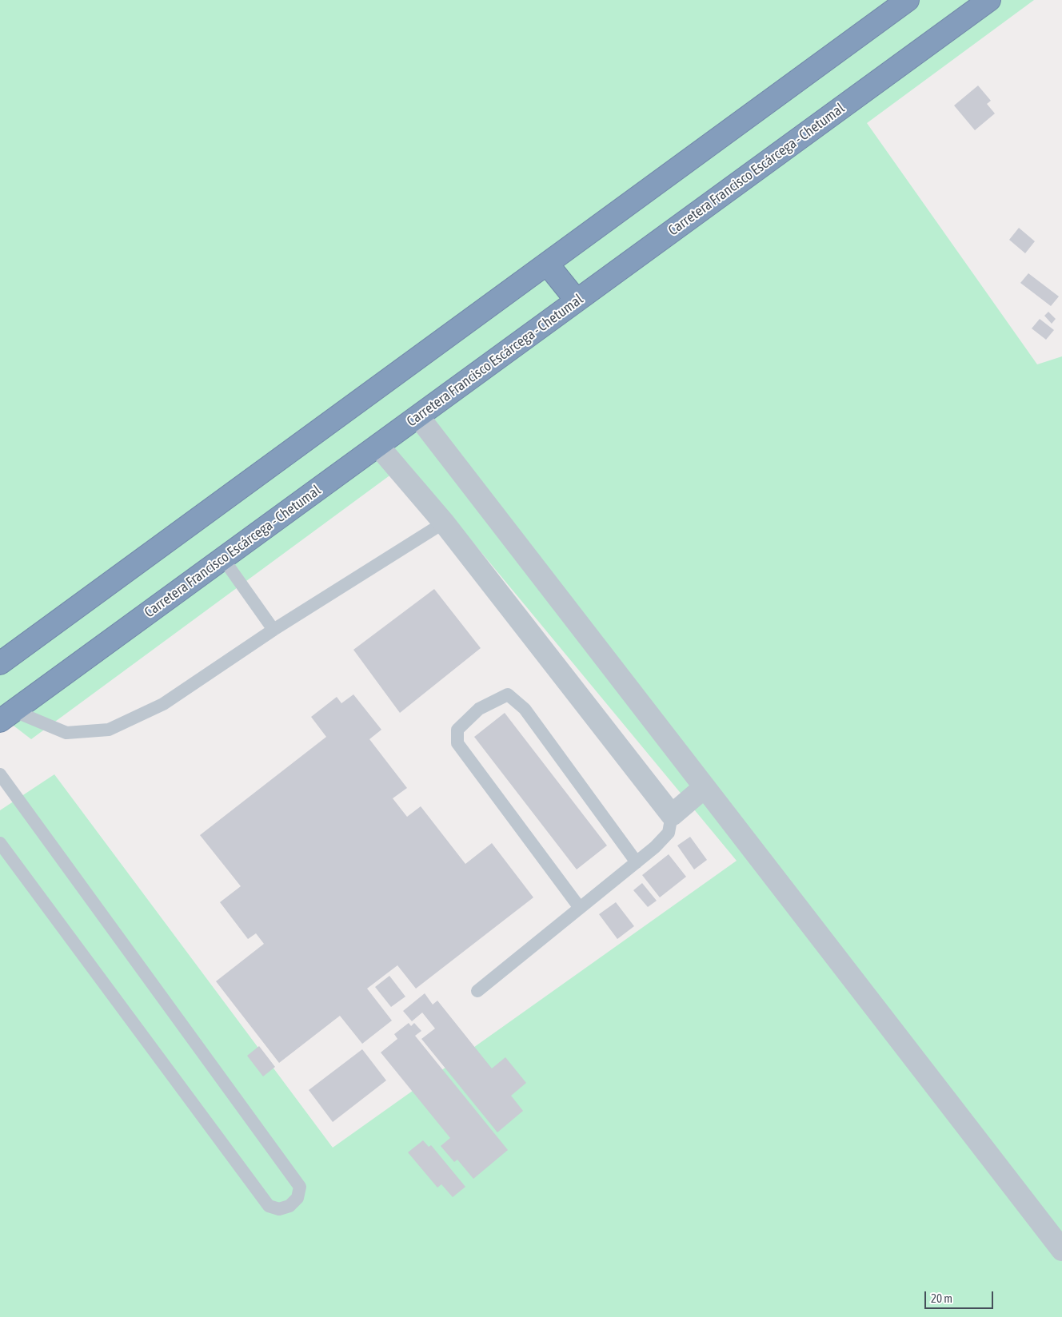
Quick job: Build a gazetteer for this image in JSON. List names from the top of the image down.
{
  "streets": {
    "highway": ["Carretera Francisco Escárcega - Chetumal"]
  },
  "scale_bar": "20 m"
}
